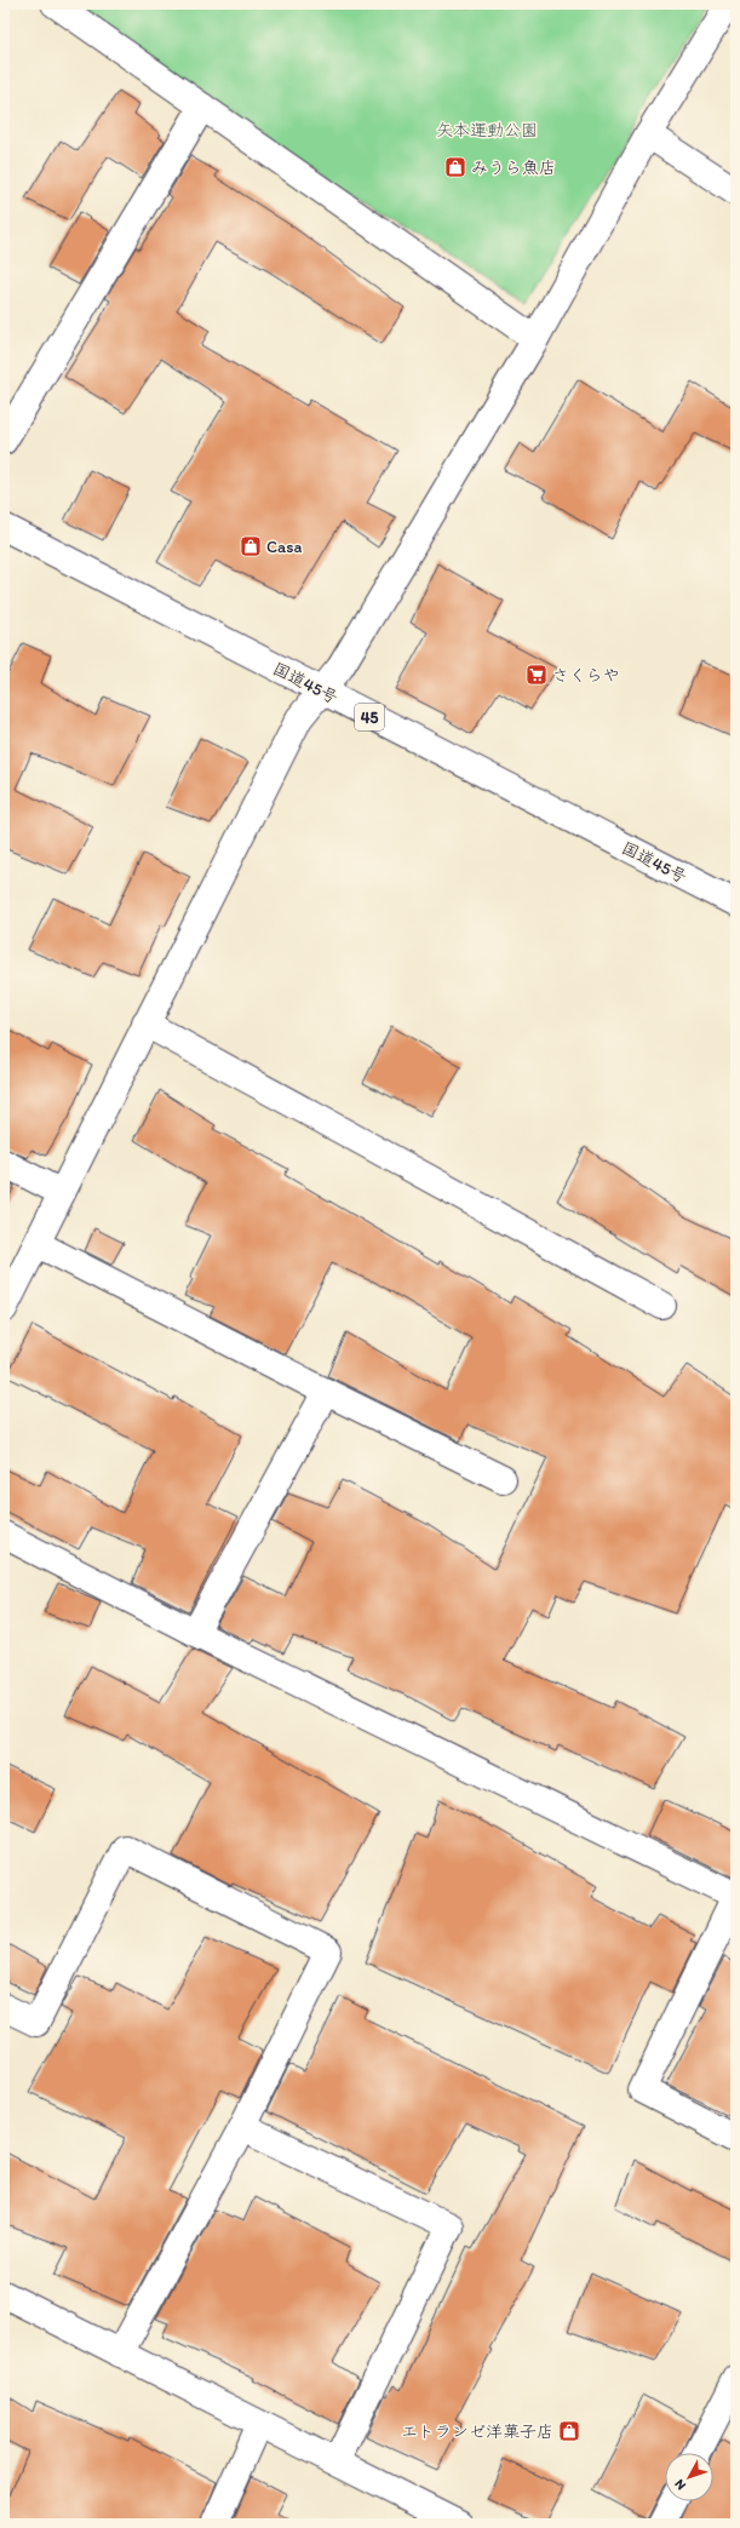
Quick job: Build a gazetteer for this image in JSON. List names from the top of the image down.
{
  "streets": {
    "main road": ["国道45号", "45"]
  },
  "parks": ["矢本運動公園"],
  "places": {
    "shop": ["みうら魚店", "Casa", "エトランゼ洋菓子店"],
    "supermarket": ["さくらや"]
  },
  "north": "bottom left"
}
